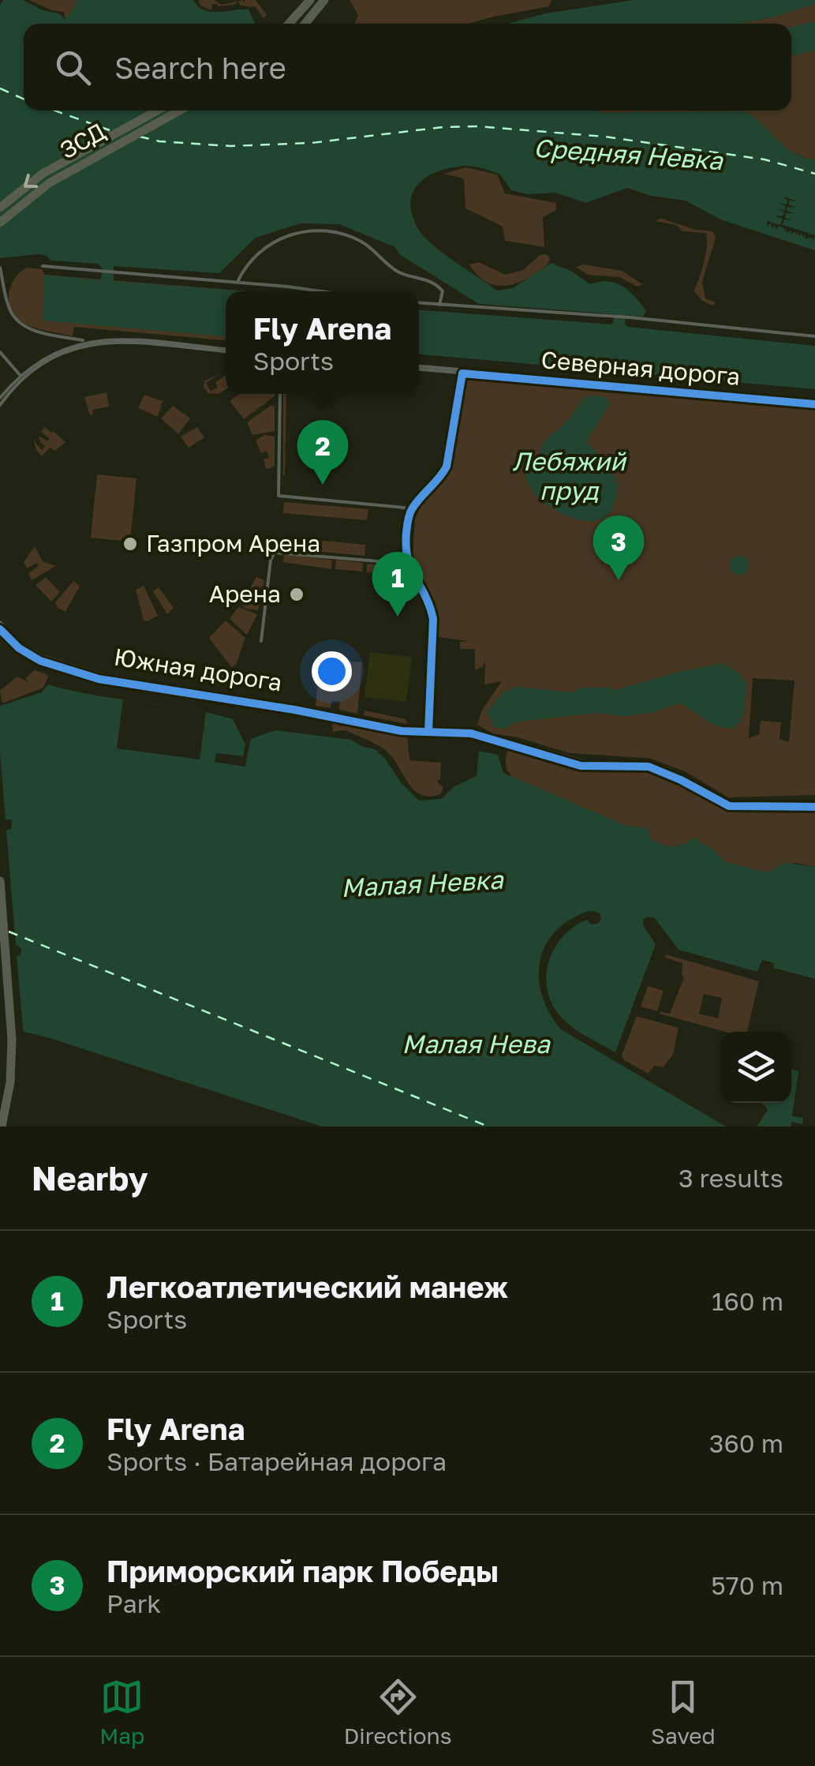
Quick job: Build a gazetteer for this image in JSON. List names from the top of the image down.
{
  "streets": {
    "highway": ["ЗСД"],
    "street": ["Северная дорога", "Южная дорога"]
  },
  "water": [
    "Средняя Невка",
    "Лебяжий пруд",
    "Малая Невка",
    "Малая Нева"
  ],
  "places": ["Газпром Арена", "Арена"],
  "page": {
    "search": "Search here",
    "popup": ["Fly Arena", "Sports"],
    "pins": ["2", "3", "1"],
    "heading": ["Nearby", "3 results"],
    "list": [
      {
        "mark": "1",
        "name": "Легкоатлетический манеж",
        "note": "Sports",
        "value": "160 m"
      },
      {
        "mark": "2",
        "name": "Fly Arena",
        "note": "Sports · Батарейная дорога",
        "value": "360 m"
      },
      {
        "mark": "3",
        "name": "Приморский парк Победы",
        "note": "Park",
        "value": "570 m"
      }
    ],
    "nav": ["Map", "Directions", "Saved"]
  }
}
